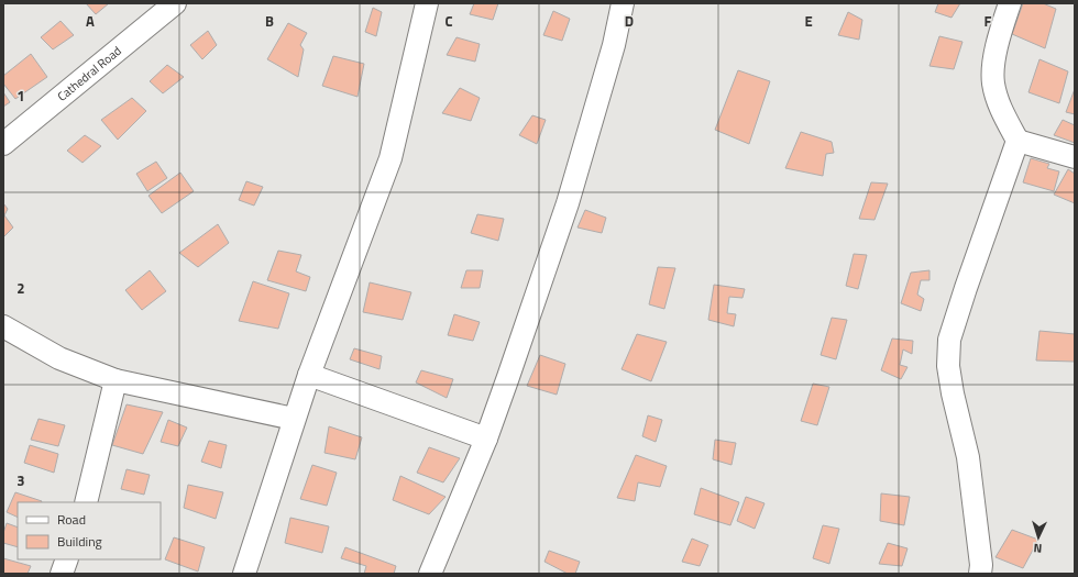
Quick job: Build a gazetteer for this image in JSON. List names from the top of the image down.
{
  "streets": {
    "street": ["Cathedral Road"]
  },
  "legend": ["Road", "Building"],
  "north": "bottom",
  "grid": {
    "columns": [
      "A",
      "B",
      "C",
      "D",
      "E",
      "F"
    ],
    "rows": ["1", "2", "3"]
  }
}
